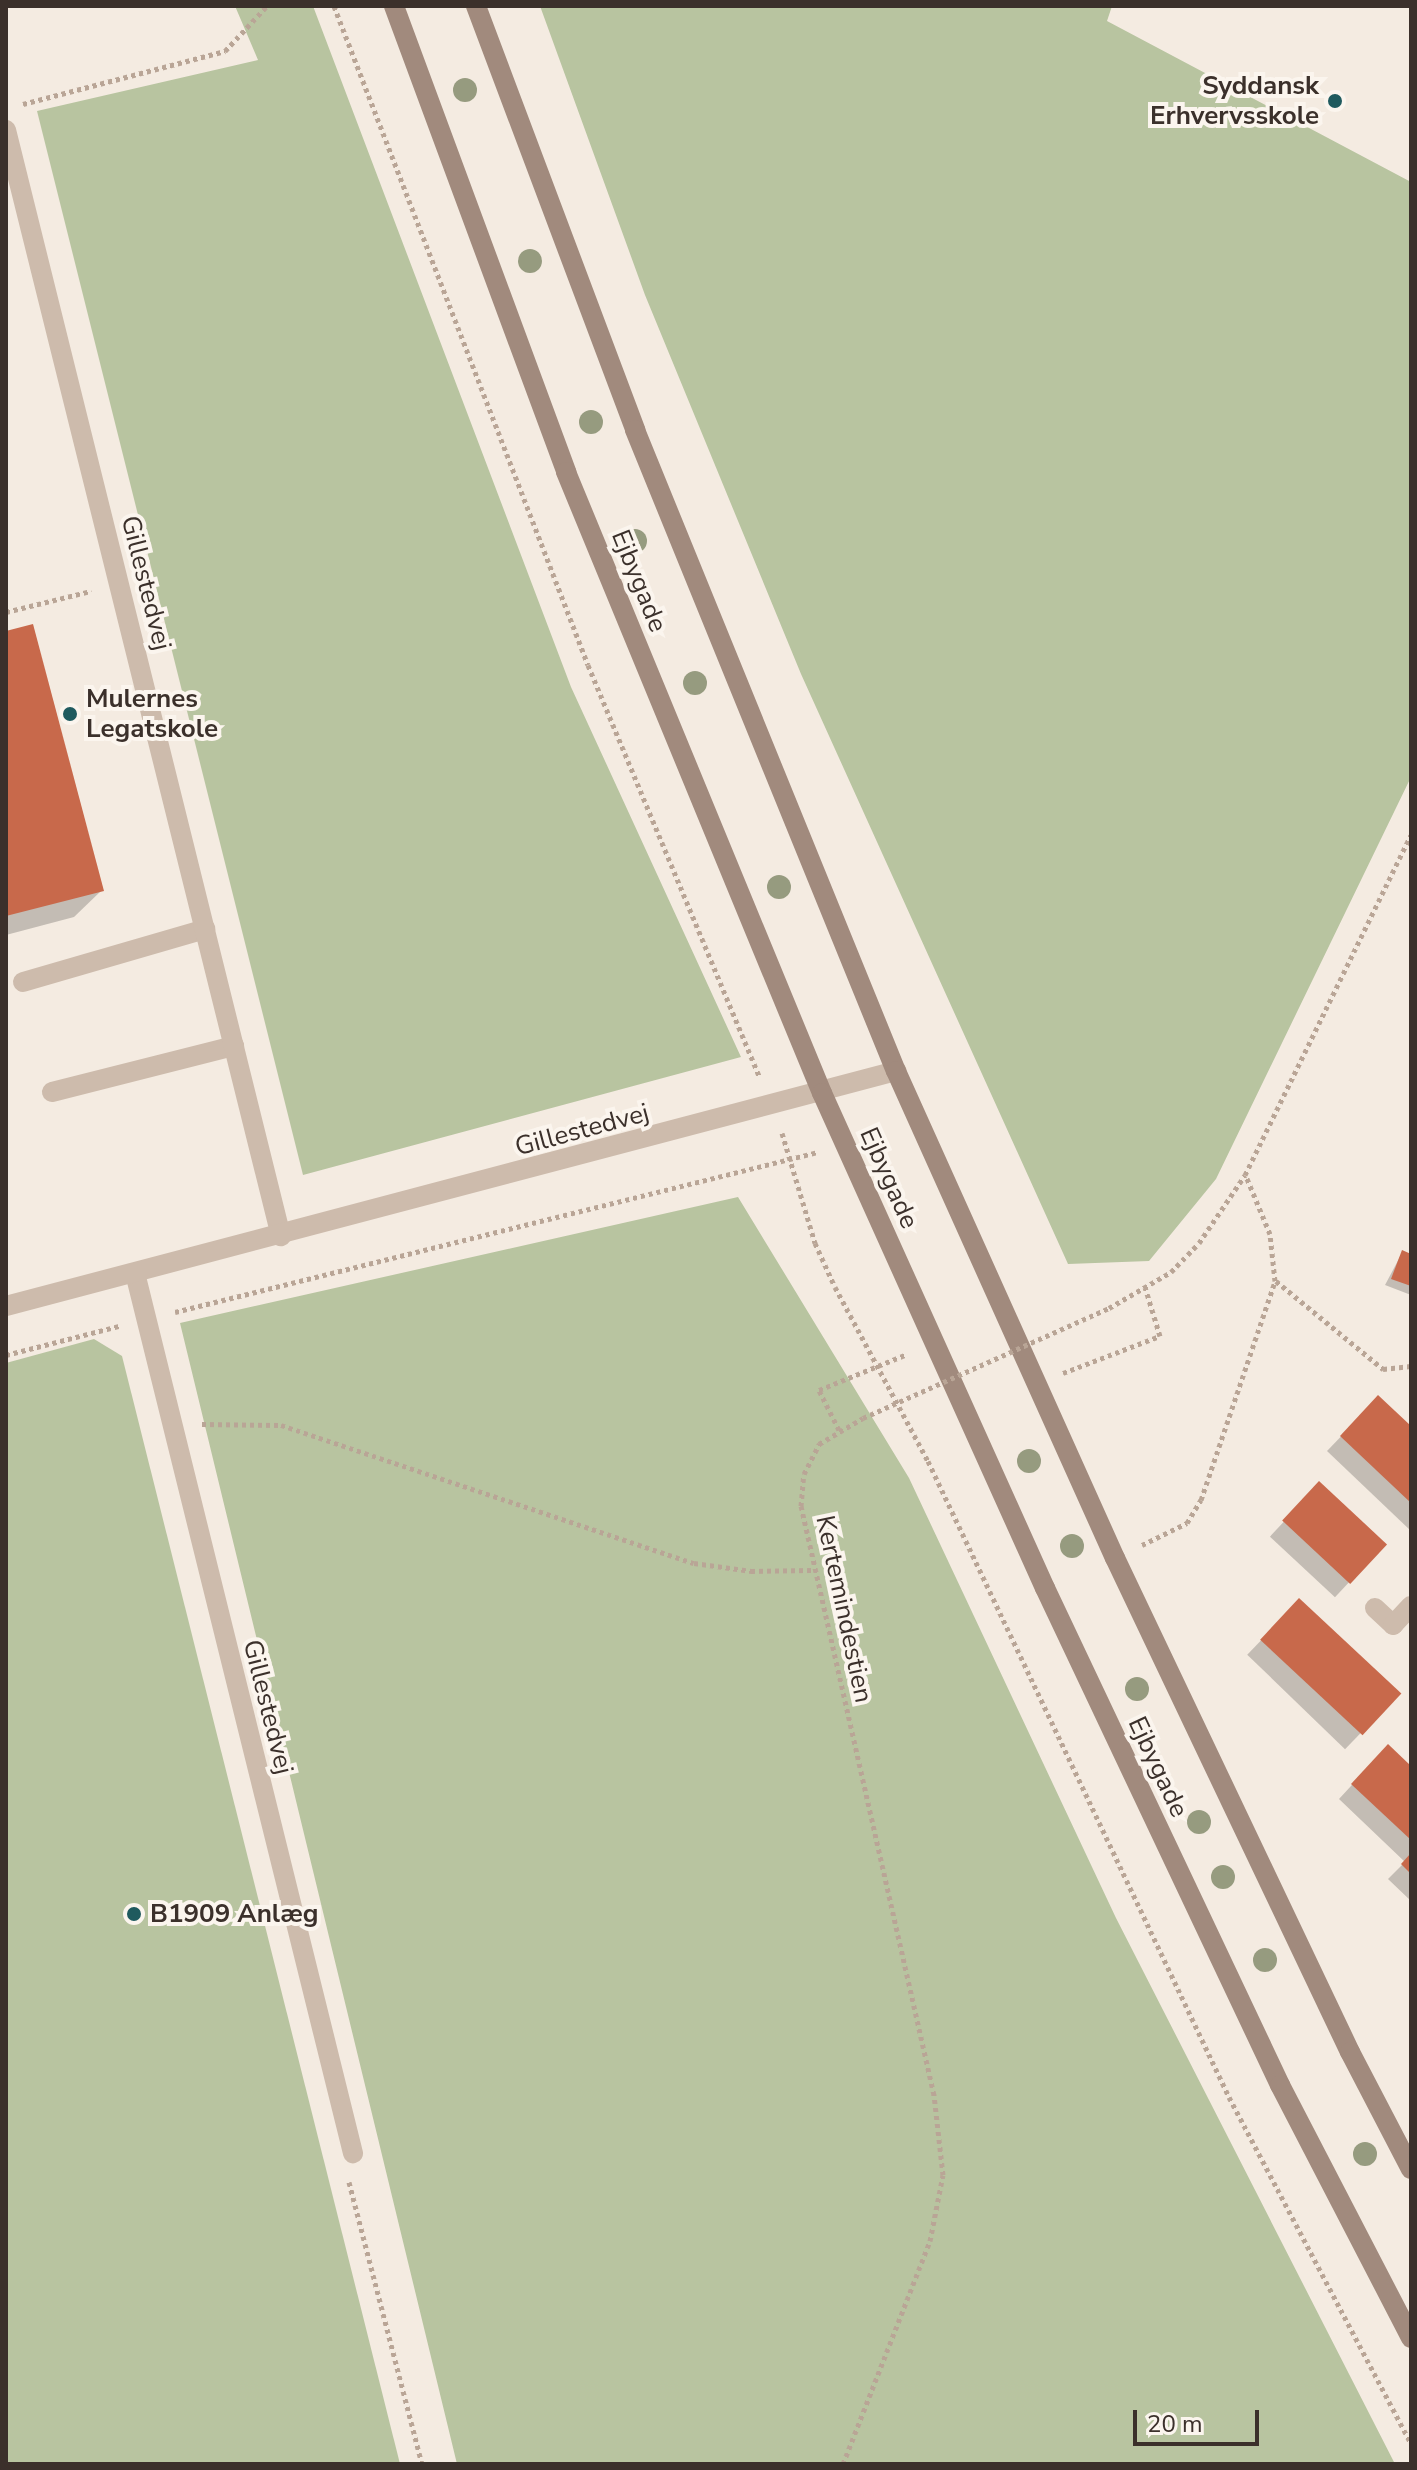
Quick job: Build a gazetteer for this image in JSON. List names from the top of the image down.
{
  "streets": {
    "main road": ["Ejbygade"],
    "street": ["Gillestedvej"],
    "path": ["Kertemindestien"]
  },
  "crossings": [
    ["Ejbygade", "Gillestedvej"]
  ],
  "places": ["Syddansk Erhvervsskole", "Mulernes Legatskole", "B1909 Anlæg"],
  "scale_bar": "20 m"
}
